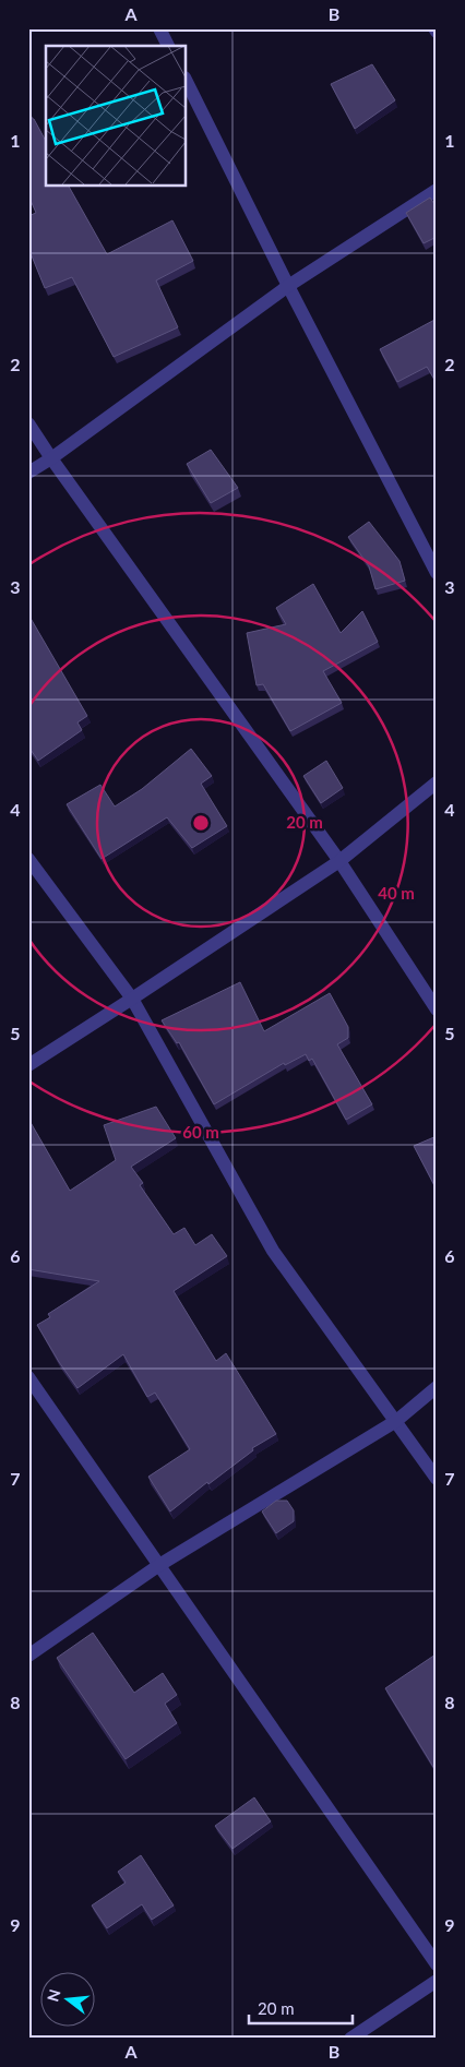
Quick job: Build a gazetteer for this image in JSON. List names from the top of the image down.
{
  "scale_bar": "20 m",
  "north": "left",
  "grid": {
    "columns": ["A", "B"],
    "rows": [
      "1",
      "2",
      "3",
      "4",
      "5",
      "6",
      "7",
      "8",
      "9"
    ]
  },
  "rings": ["20 m", "40 m", "60 m"]
}
